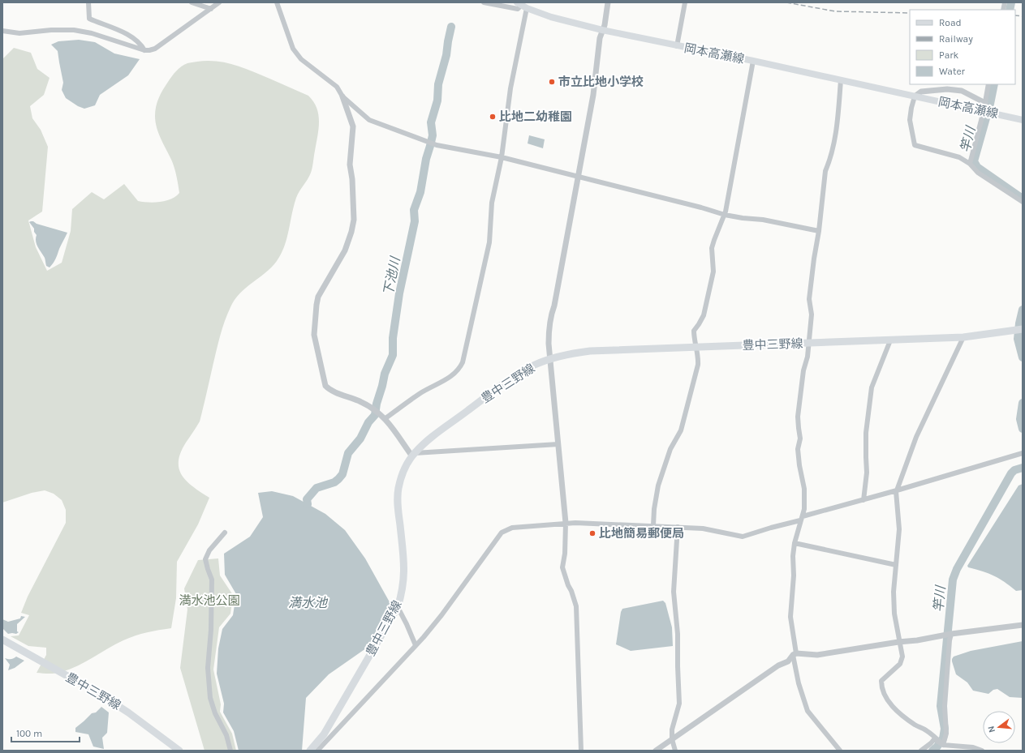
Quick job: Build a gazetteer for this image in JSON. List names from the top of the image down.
{
  "streets": {
    "main road": ["岡本高瀬線", "豊中三野線"]
  },
  "water": ["竿川", "下池川", "満水池"],
  "parks": ["満水池公園"],
  "places": ["市立比地小学校", "比地二幼稚園", "比地簡易郵便局"],
  "legend": [
    "Road",
    "Railway",
    "Park",
    "Water"
  ],
  "scale_bar": "100 m",
  "north": "left"
}
